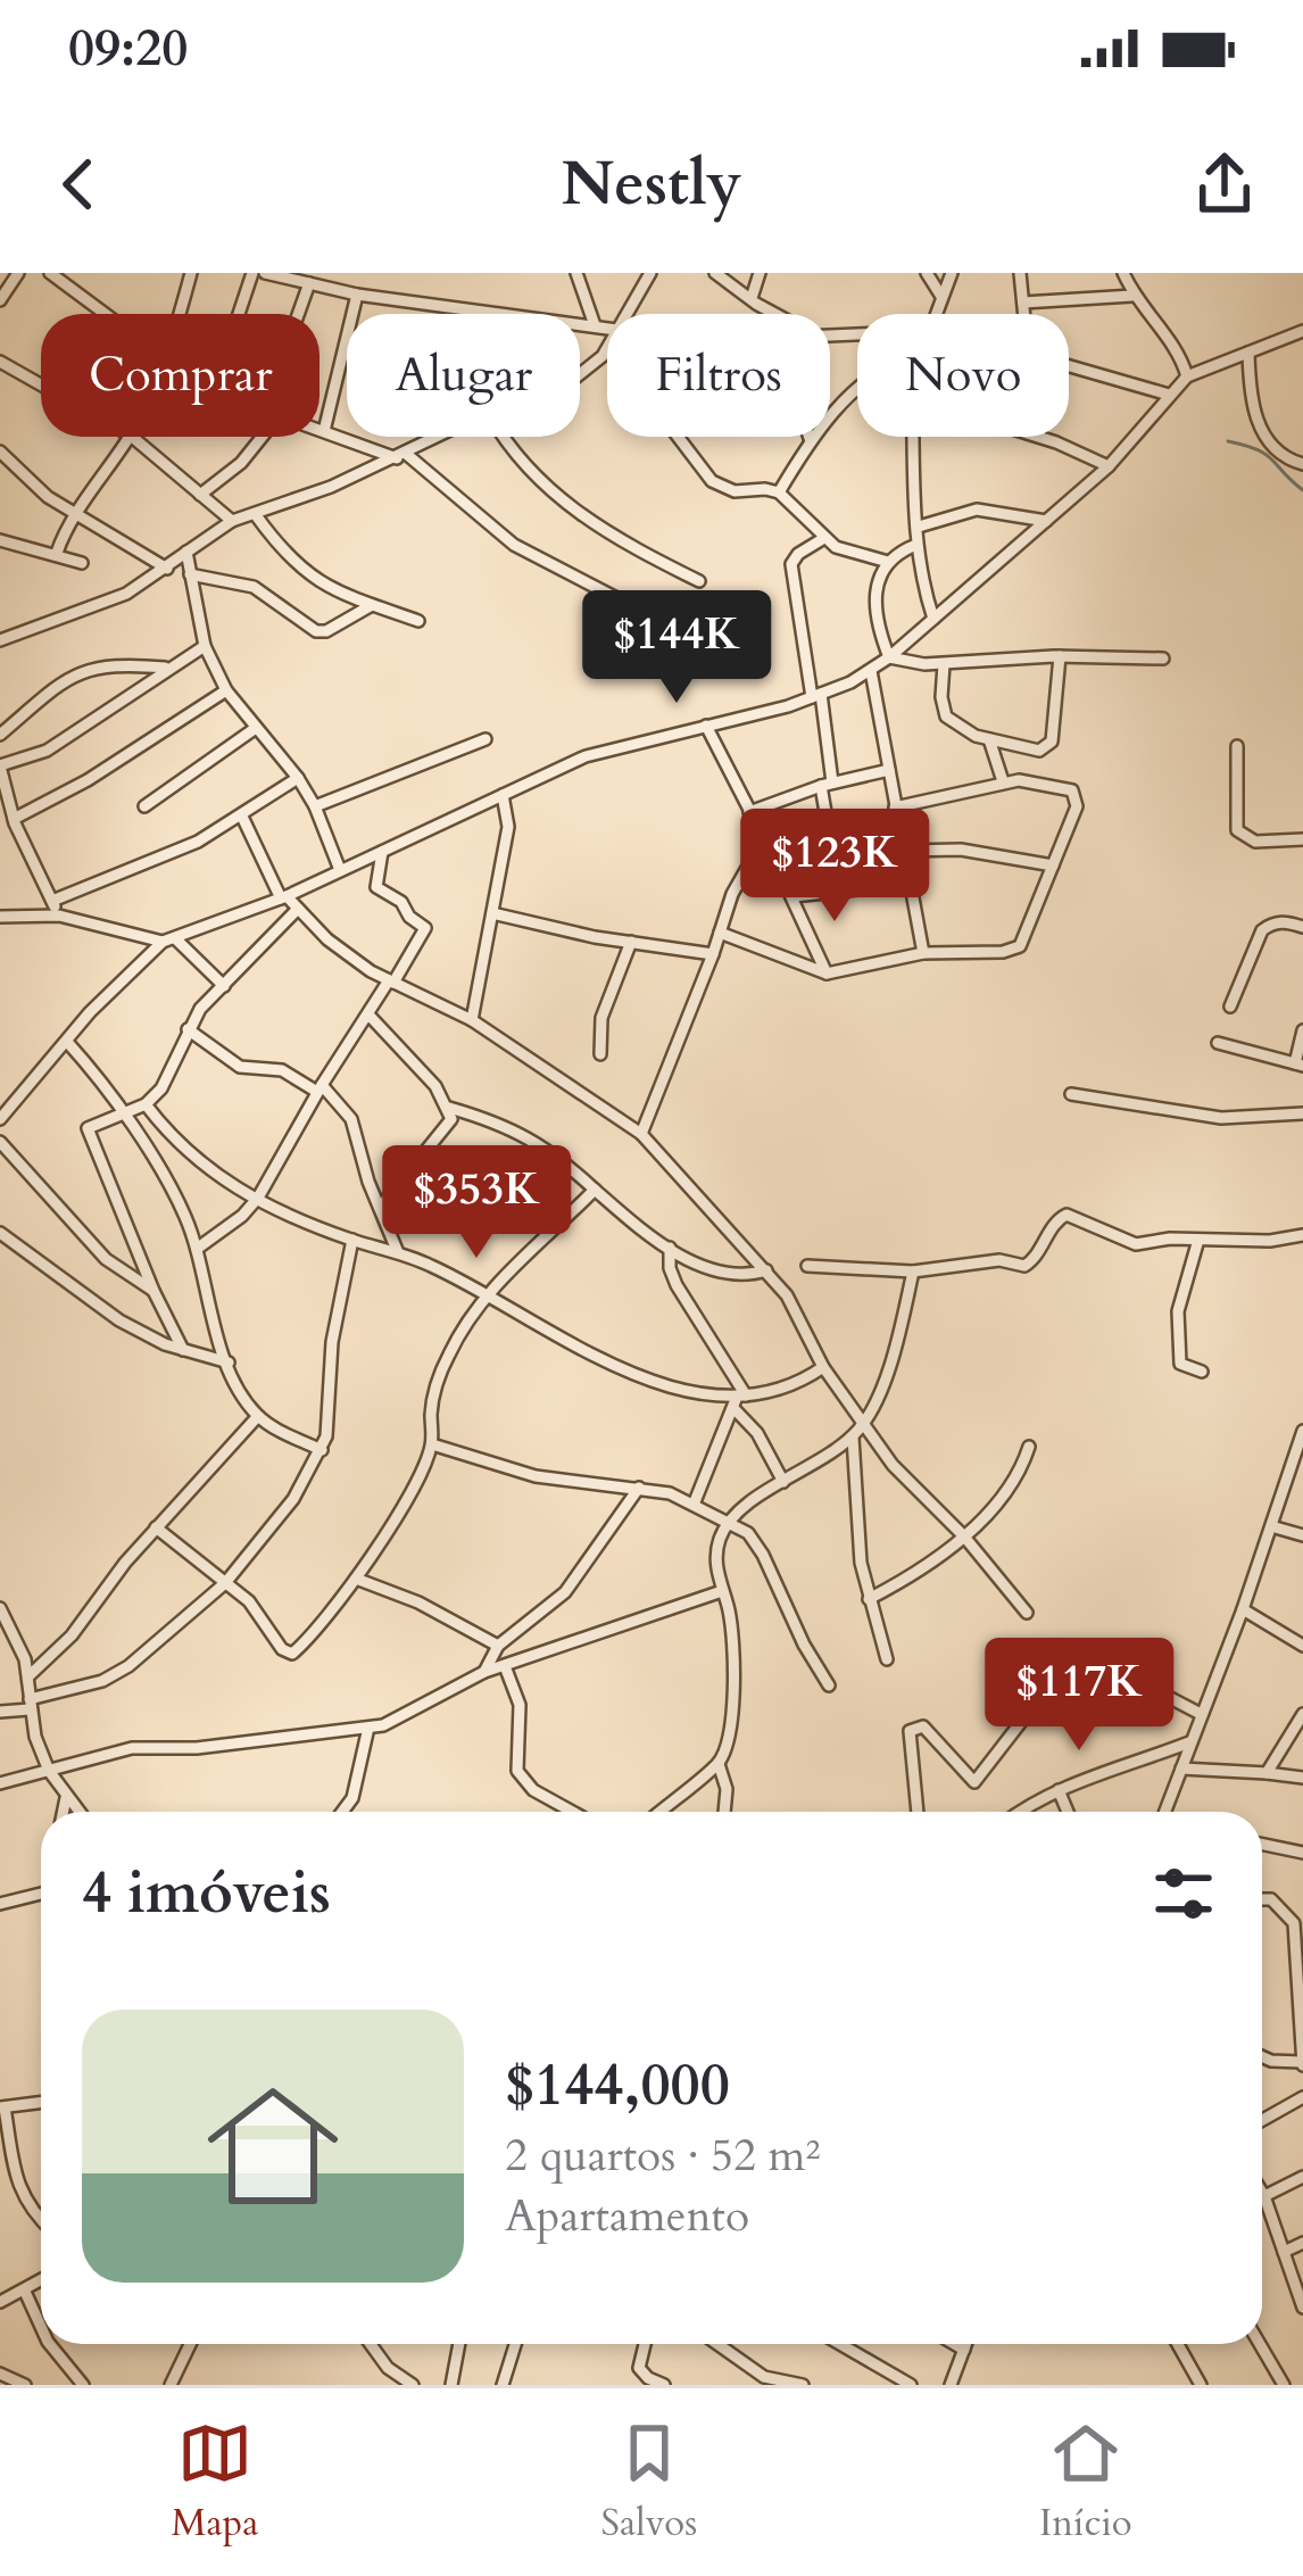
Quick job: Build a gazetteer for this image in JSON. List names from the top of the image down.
{
  "page": {
    "status": "09:20",
    "header": "Nestly",
    "chip": [
      "Comprar",
      "Alugar",
      "Filtros",
      "Novo"
    ],
    "price": [
      "$144K",
      "$123K",
      "$353K",
      "$117K"
    ],
    "heading": "4 imóveis",
    "list": [
      {
        "name": "$144,000",
        "note": "2 quartos · 52 m² · Apartamento"
      }
    ],
    "tabs": ["Mapa", "Salvos", "Início"]
  }
}
